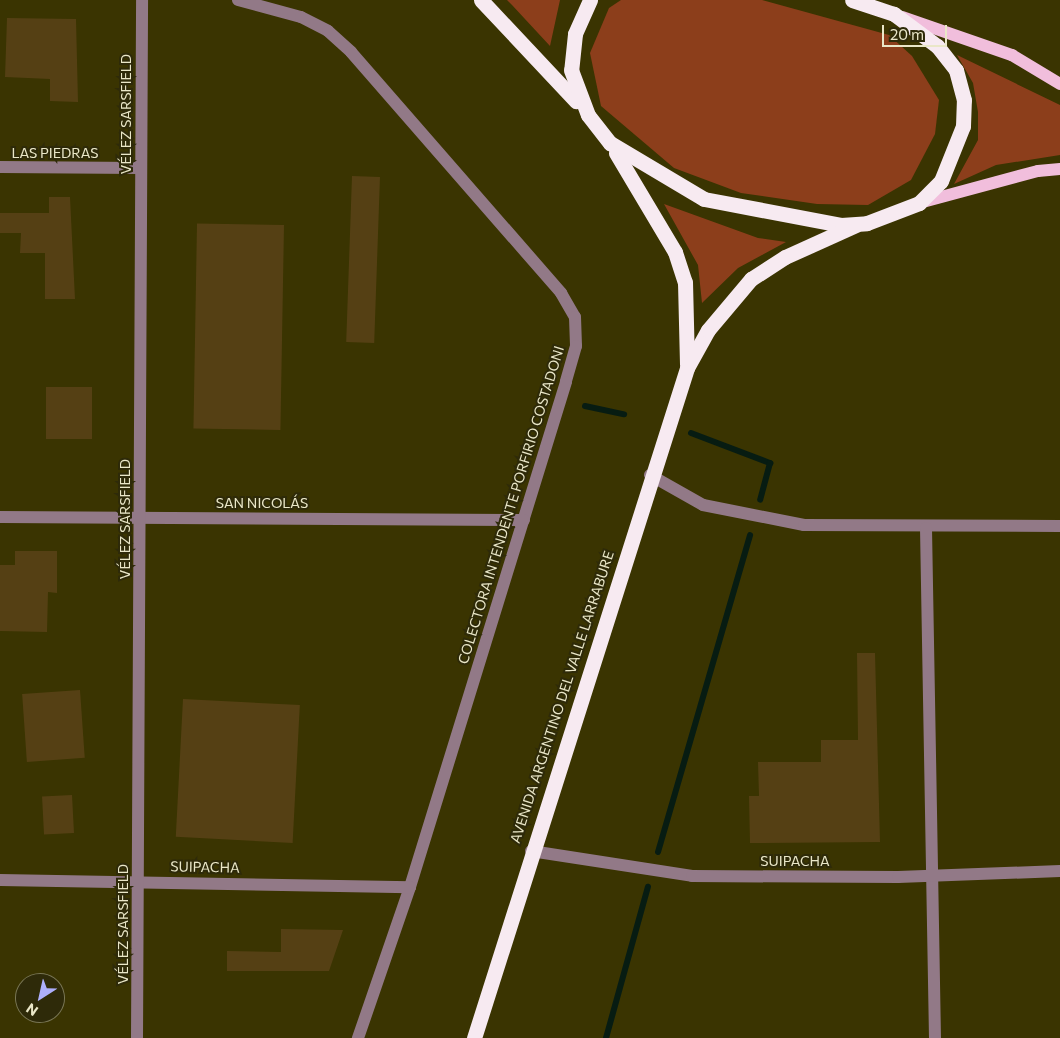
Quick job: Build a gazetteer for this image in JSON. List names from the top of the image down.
{
  "streets": {
    "highway": ["AVENIDA ARGENTINO DEL VALLE LARRABURE"],
    "street": [
      "VÉLEZ SARSFIELD",
      "LAS PIEDRAS",
      "SAN NICOLÁS",
      "COLECTORA INTENDENTE PORFIRIO COSTADONI",
      "SUIPACHA"
    ]
  },
  "crossings": [
    ["VÉLEZ SARSFIELD", "LAS PIEDRAS"],
    ["VÉLEZ SARSFIELD", "SAN NICOLÁS"],
    ["VÉLEZ SARSFIELD", "SUIPACHA"],
    ["SAN NICOLÁS", "COLECTORA INTENDENTE PORFIRIO COSTADONI"],
    ["COLECTORA INTENDENTE PORFIRIO COSTADONI", "SUIPACHA"],
    ["AVENIDA ARGENTINO DEL VALLE LARRABURE", "SUIPACHA"]
  ],
  "scale_bar": "20 m",
  "north": "bottom left"
}
